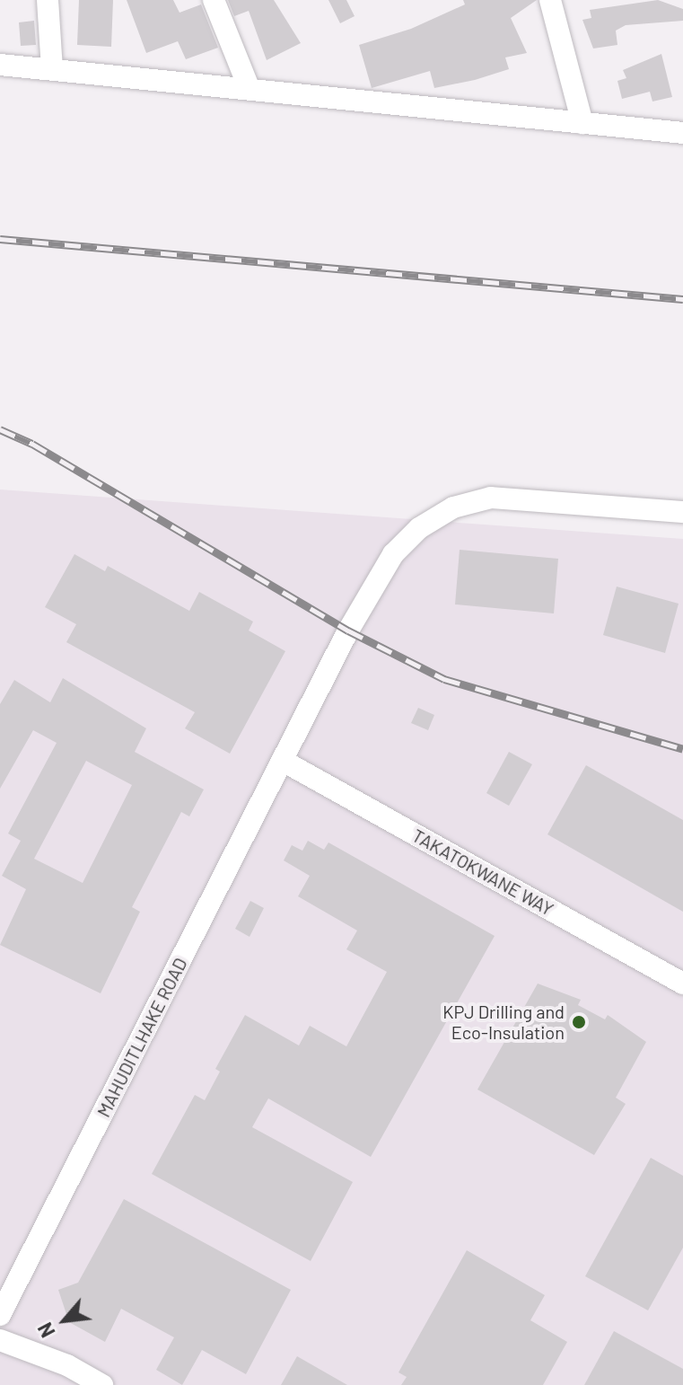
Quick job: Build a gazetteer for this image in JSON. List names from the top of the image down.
{
  "streets": {
    "street": ["TAKATOKWANE WAY", "MAHUDITLHAKE ROAD"]
  },
  "crossings": [
    ["TAKATOKWANE WAY", "MAHUDITLHAKE ROAD"]
  ],
  "places": ["KPJ Drilling and Eco-Insulation"],
  "north": "bottom left"
}
